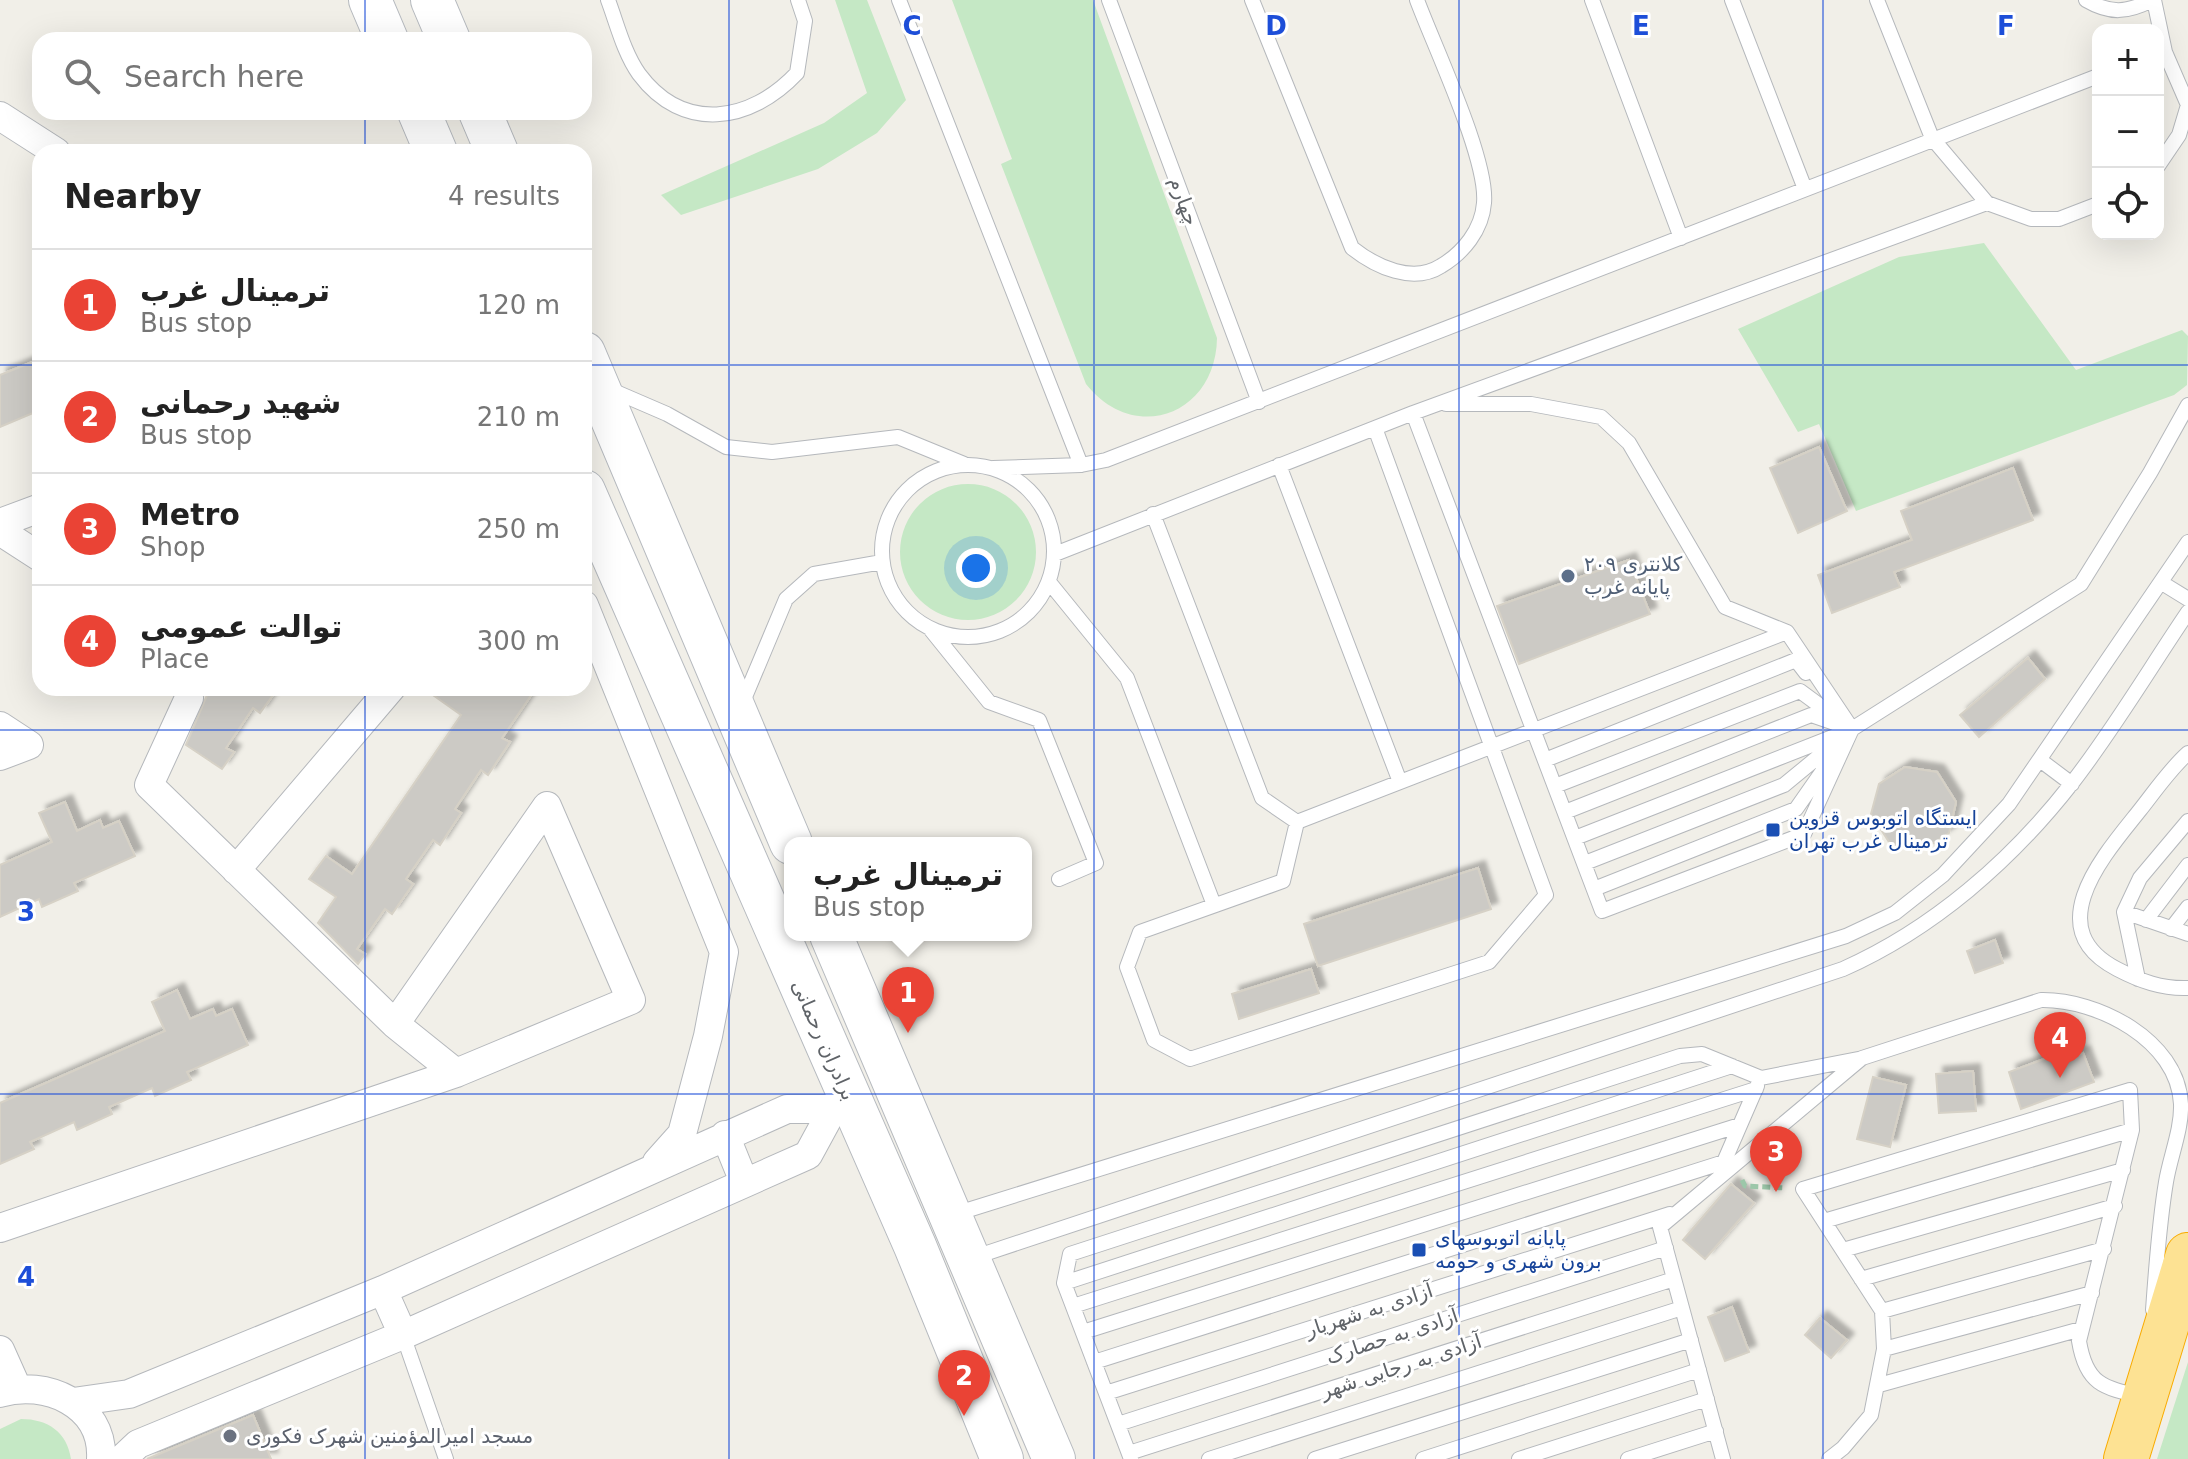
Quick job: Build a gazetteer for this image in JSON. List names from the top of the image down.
{
  "streets": {
    "main road": ["برادران رحمانی"],
    "lane": [
      "چهارم",
      "آزادی به شهریار",
      "آزادی به حصارک",
      "آزادی به رجایی شهر"
    ]
  },
  "places": {
    "other": ["کلانتری ۲۰۹ پایانه غرب", "مسجد امیرالمؤمنین شهرک فکوری"],
    "transit": ["ایستگاه اتوبوس قزوین ترمینال غرب تهران", "پایانه اتوبوسهای برون شهری و حومه"]
  },
  "page": {
    "map_buttons": ["+", "−"],
    "search": "Search here",
    "heading": ["Nearby", "4 results"],
    "list": [
      {
        "mark": "1",
        "name": "ترمینال غرب",
        "note": "Bus stop",
        "value": "120 m"
      },
      {
        "mark": "2",
        "name": "شهید رحمانی",
        "note": "Bus stop",
        "value": "210 m"
      },
      {
        "mark": "3",
        "name": "Metro",
        "note": "Shop",
        "value": "250 m"
      },
      {
        "mark": "4",
        "name": "توالت عمومی",
        "note": "Place",
        "value": "300 m"
      }
    ],
    "popup": ["ترمینال غرب", "Bus stop"],
    "pins": [
      "1",
      "4",
      "3",
      "2"
    ]
  },
  "grid": {
    "columns": [
      "C",
      "D",
      "E",
      "F"
    ],
    "rows": ["3", "4"]
  }
}
